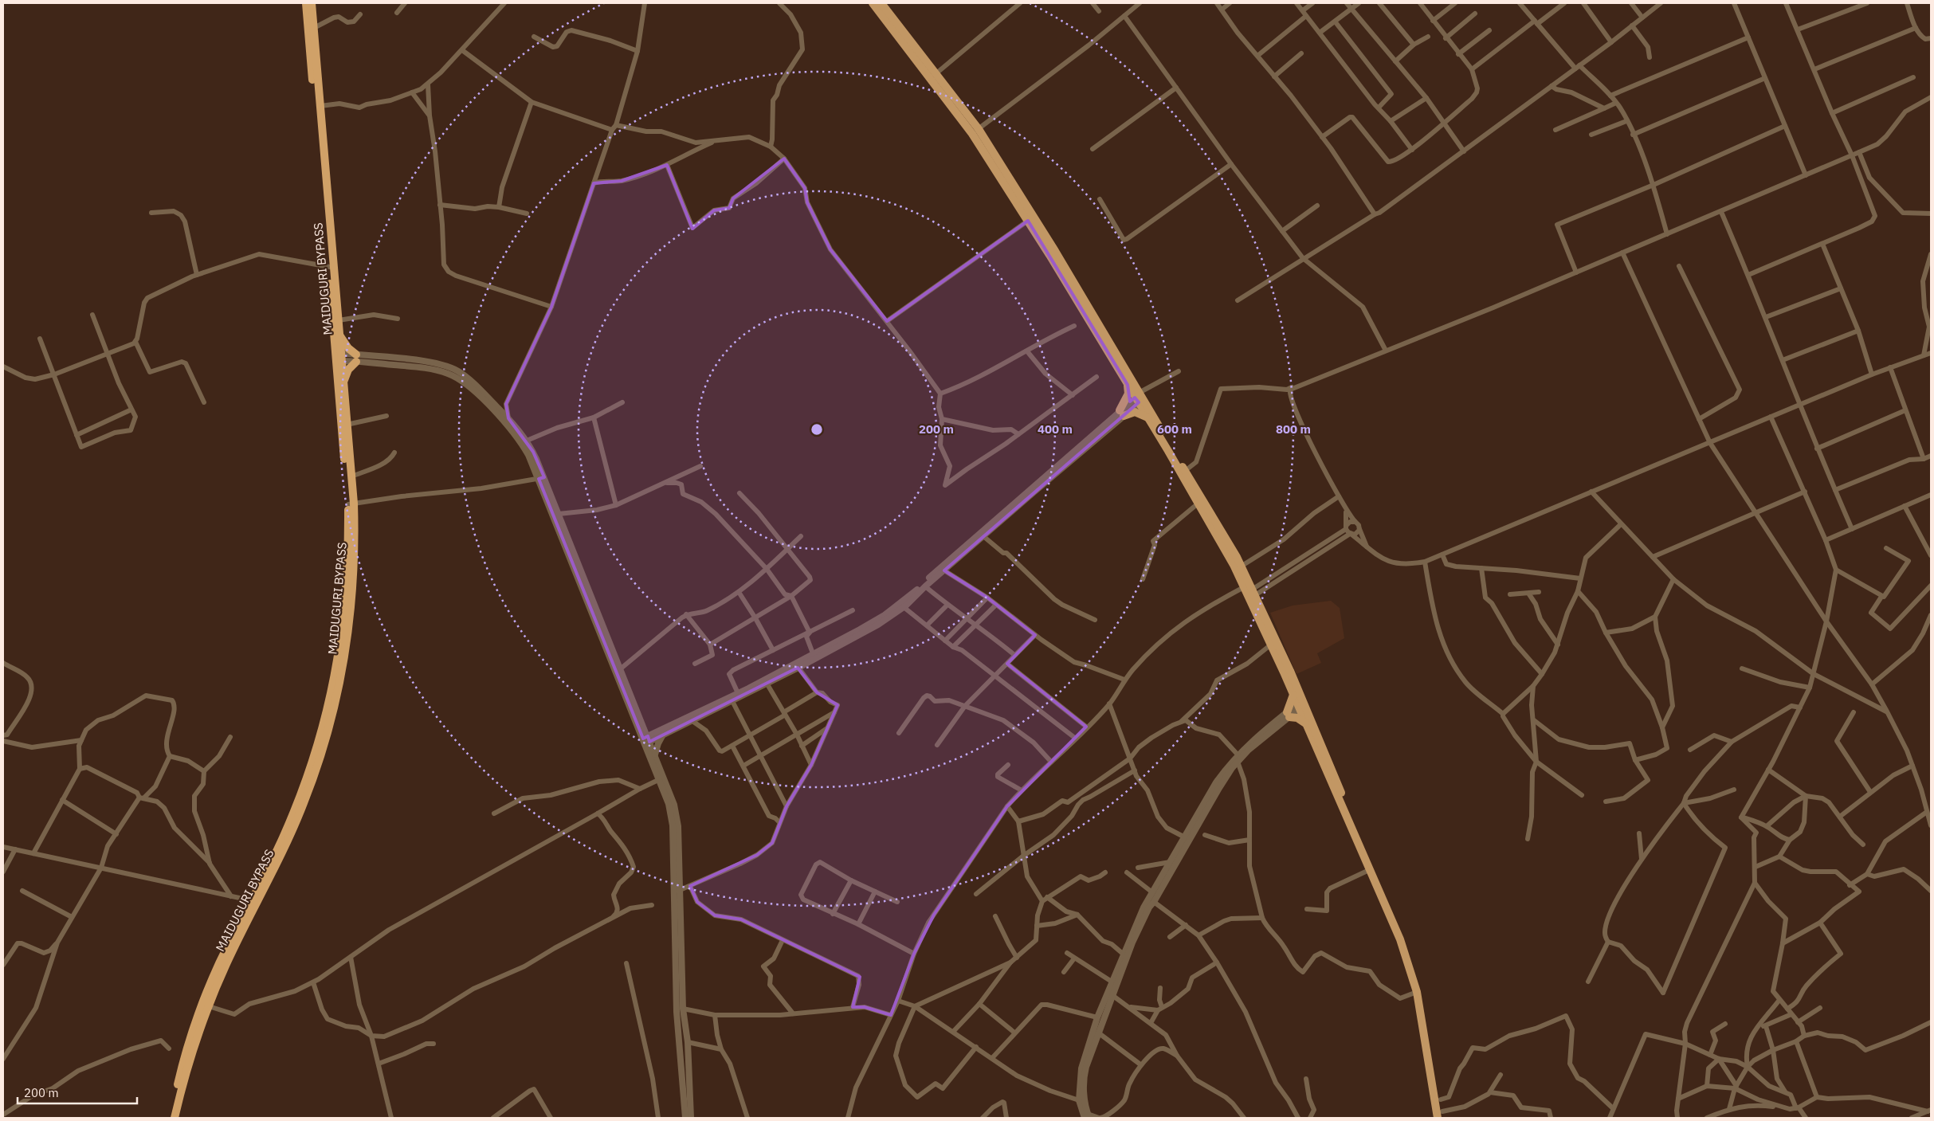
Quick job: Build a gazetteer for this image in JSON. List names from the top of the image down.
{
  "streets": {
    "highway": ["MAIDUGURI BYPASS"]
  },
  "scale_bar": "200 m",
  "rings": [
    "200 m",
    "400 m",
    "600 m",
    "800 m"
  ]
}
